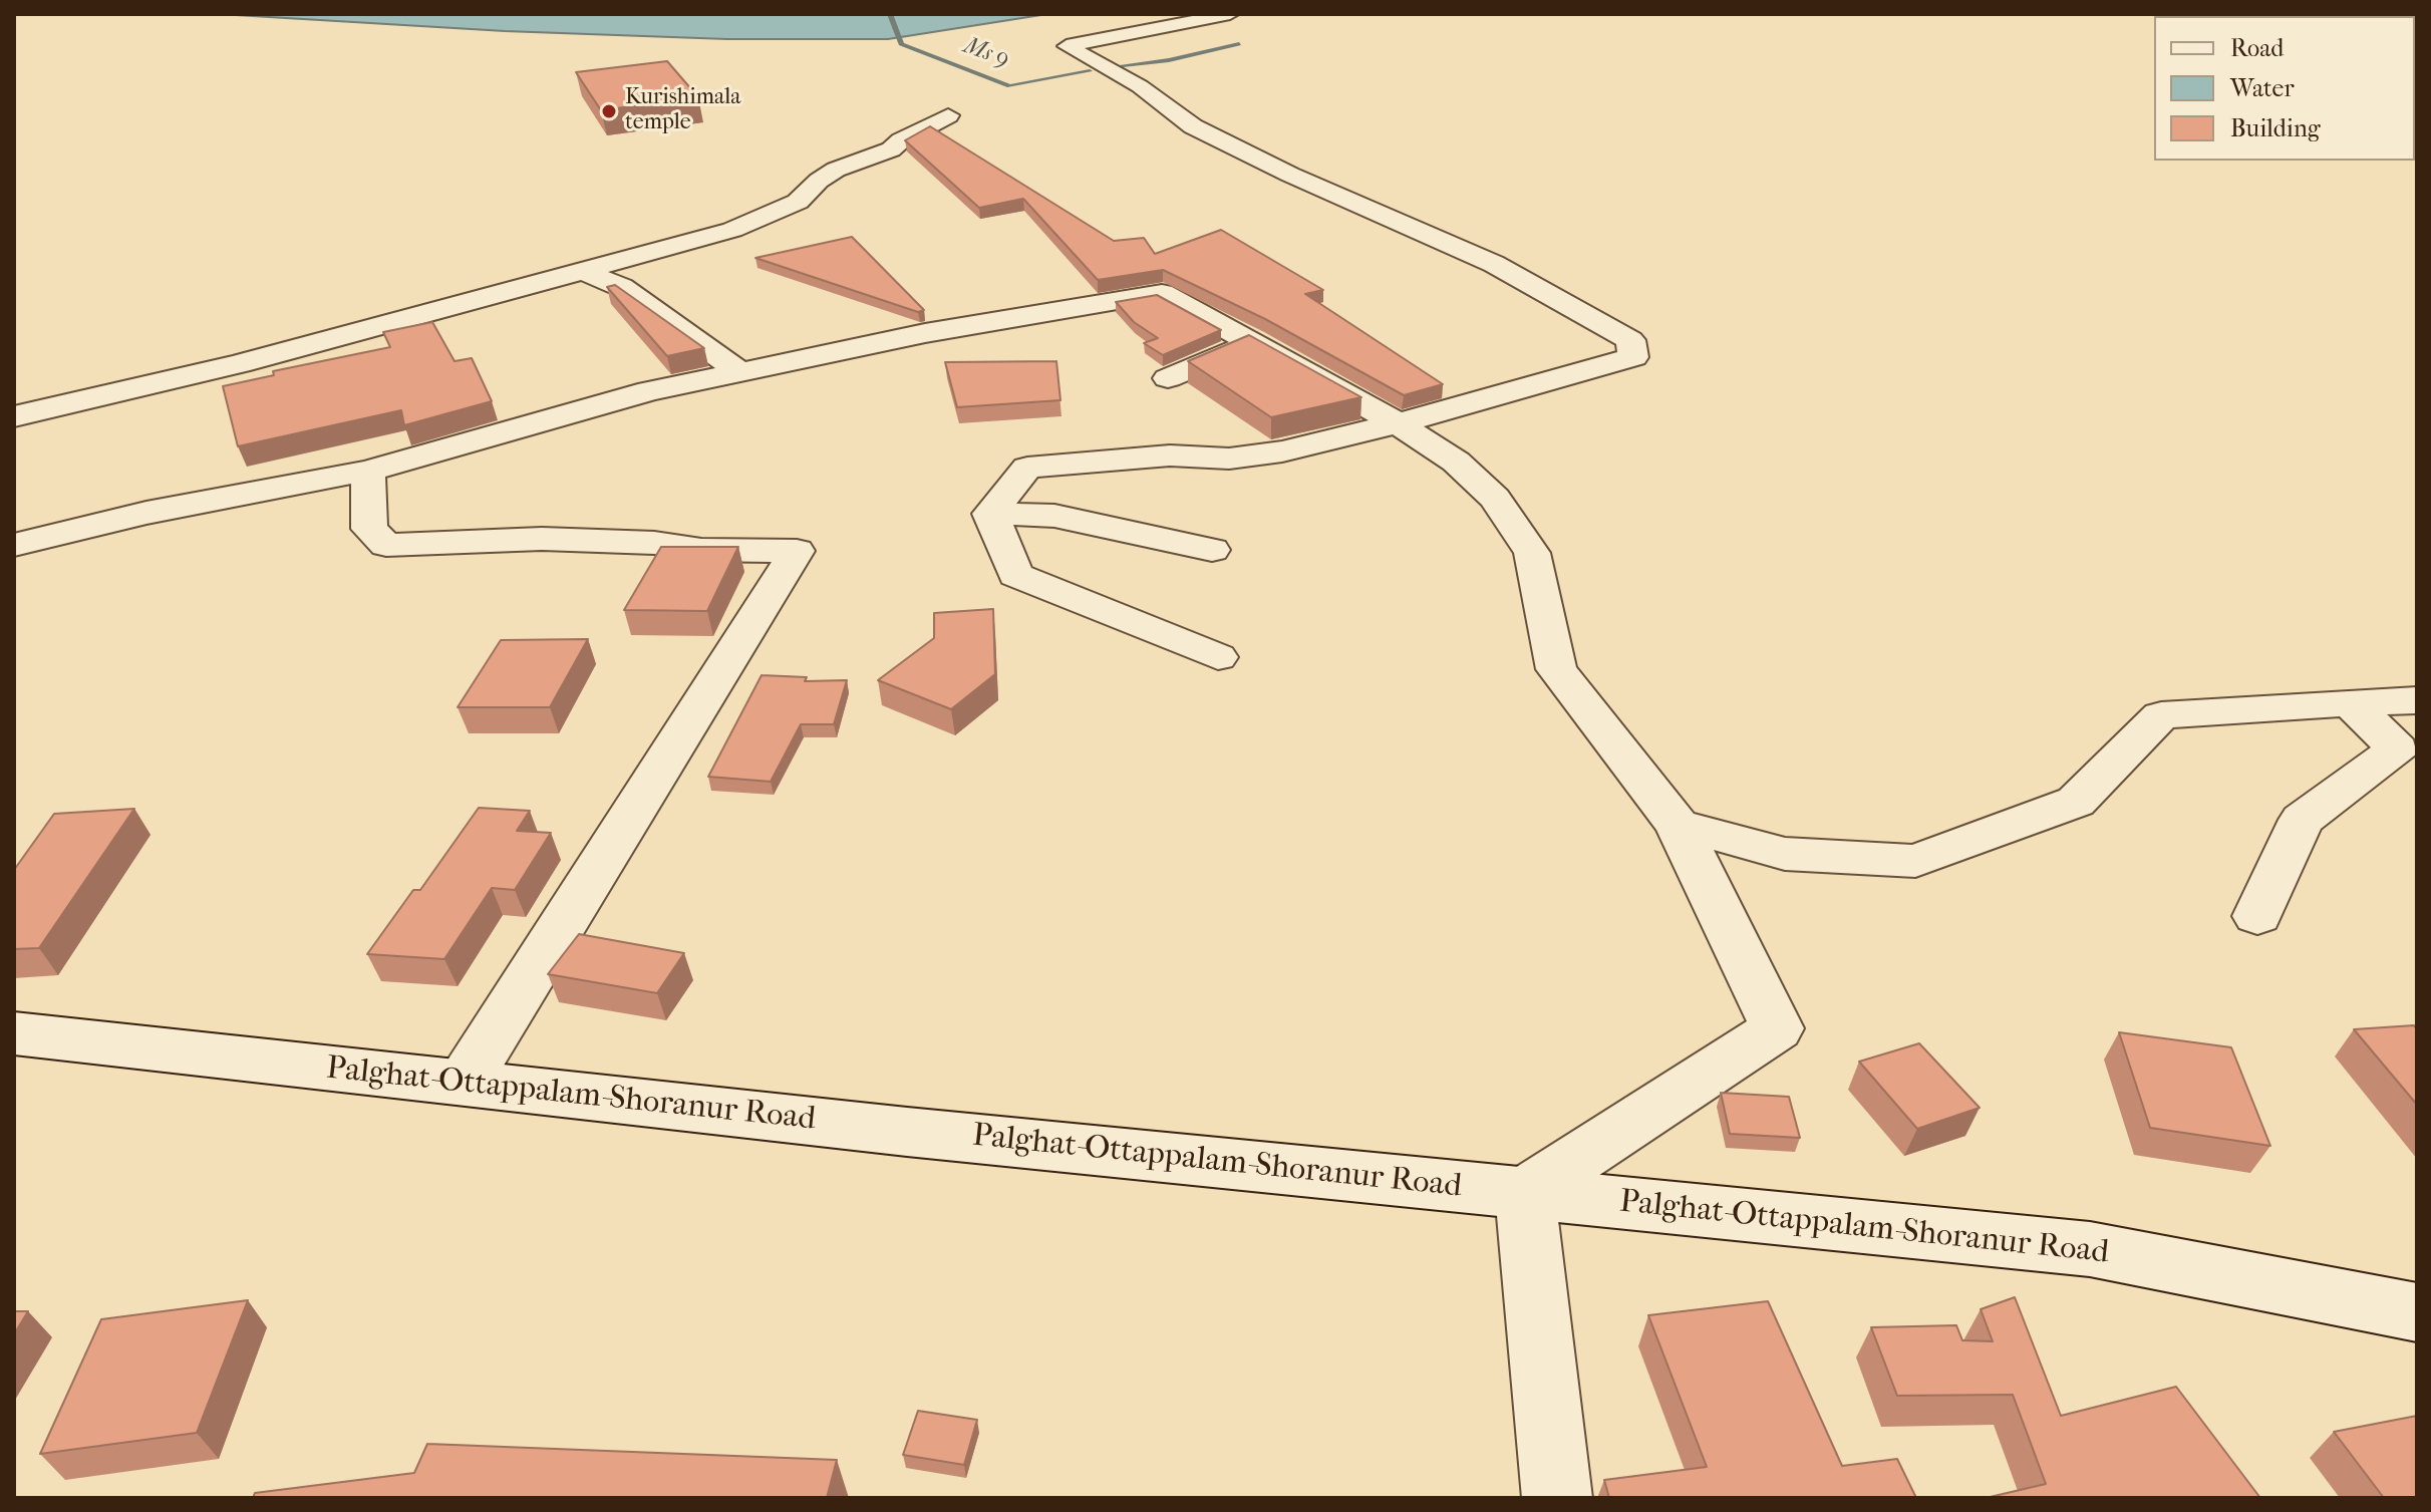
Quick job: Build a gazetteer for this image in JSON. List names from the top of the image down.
{
  "streets": {
    "street": ["Palghat-Ottappalam-Shoranur Road"]
  },
  "water": ["Ms 9"],
  "places": ["Kurishimala temple"],
  "legend": ["Road", "Water", "Building"]
}
